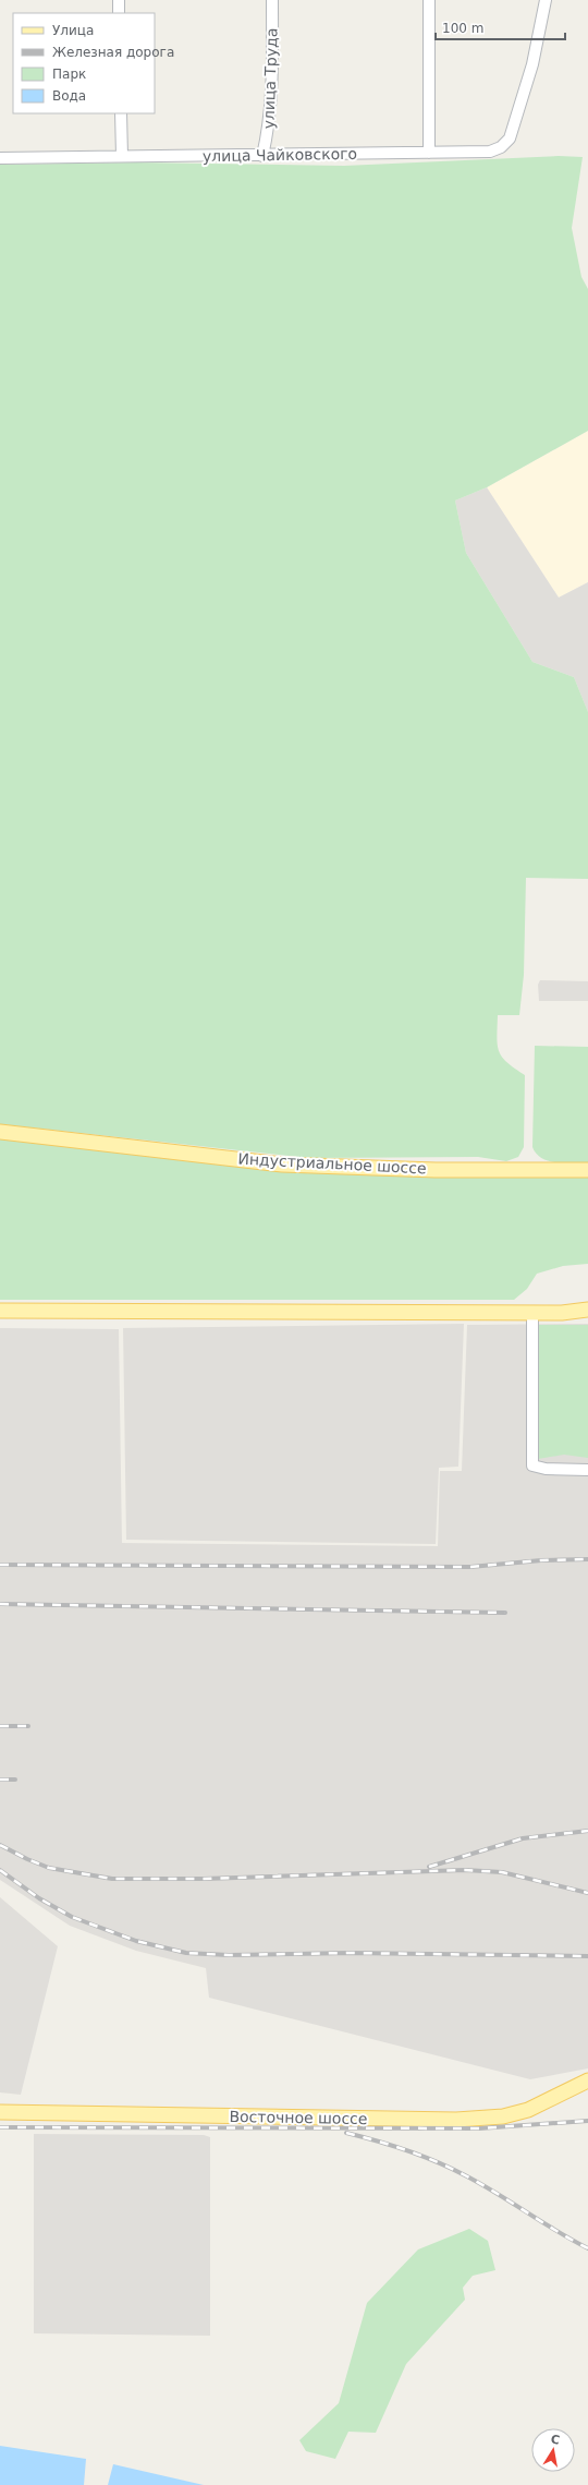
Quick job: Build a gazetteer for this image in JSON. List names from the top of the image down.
{
  "streets": {
    "main road": ["Индустриальное шоссе", "Восточное шоссе"],
    "street": ["улица Труда", "улица Чайковского"]
  },
  "crossings": [
    ["улица Труда", "улица Чайковского"]
  ],
  "legend": [
    "Улица",
    "Железная дорога",
    "Парк",
    "Вода"
  ],
  "scale_bar": "100 m",
  "north": "top"
}
